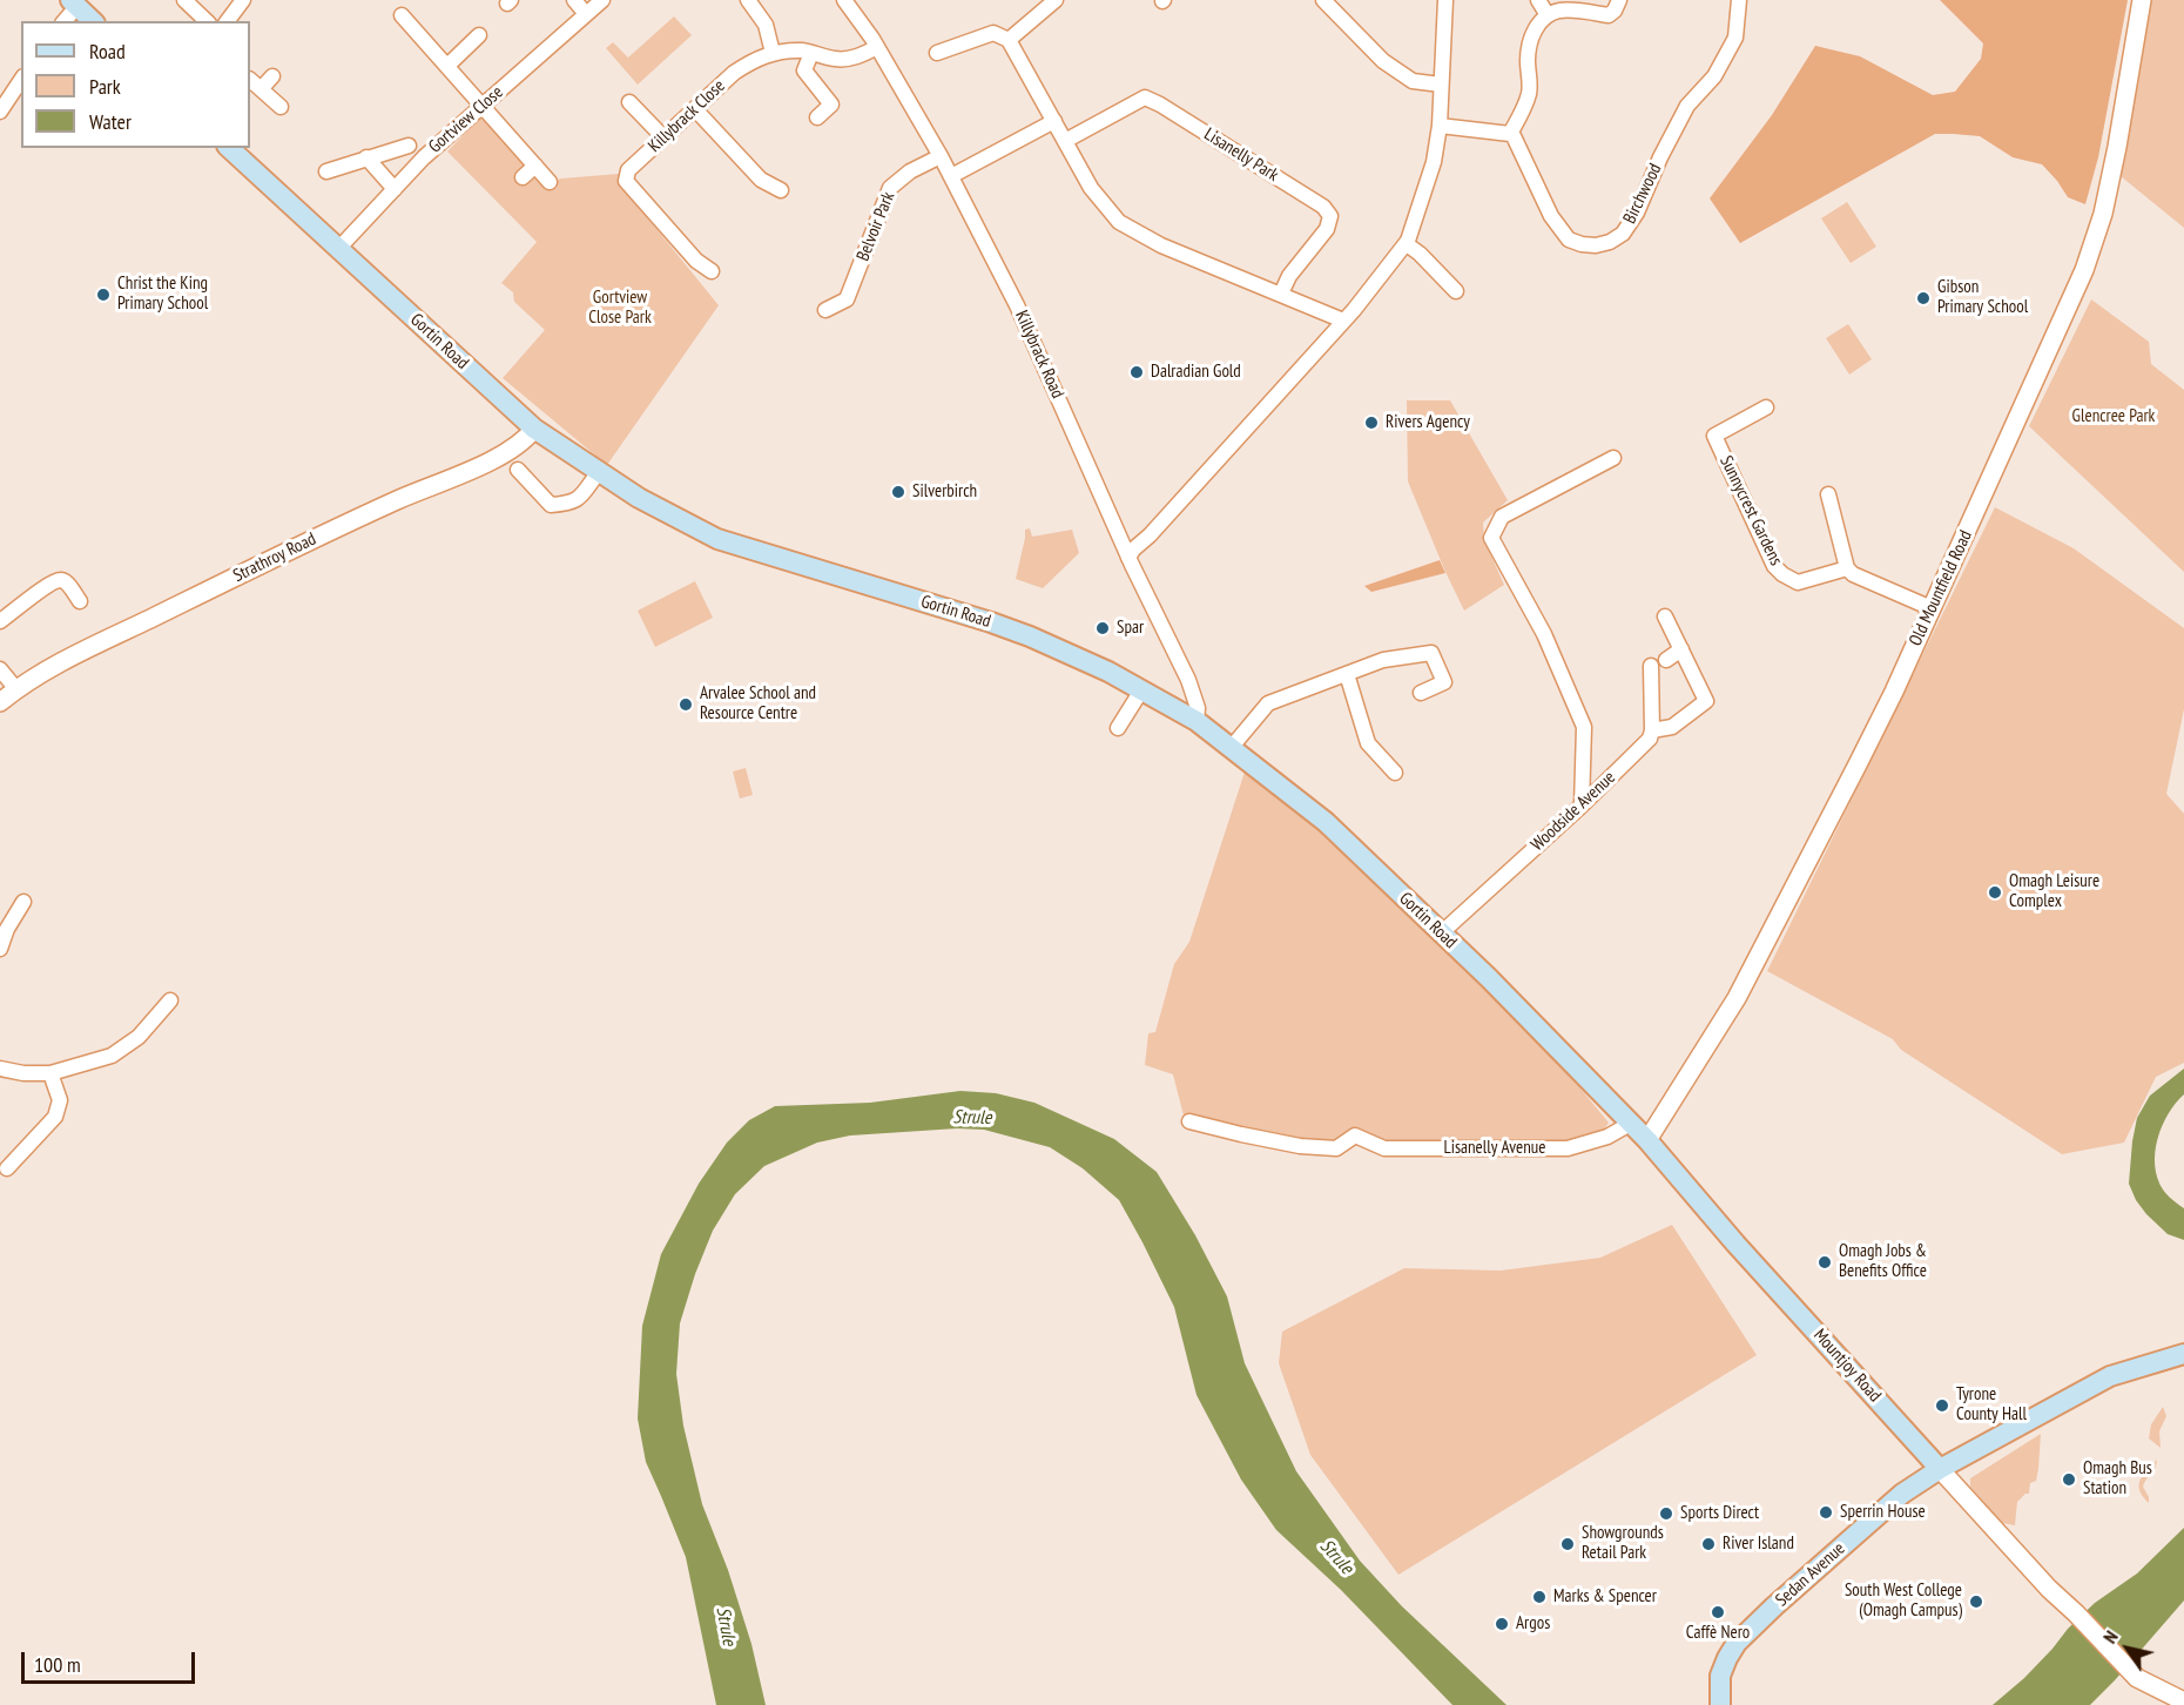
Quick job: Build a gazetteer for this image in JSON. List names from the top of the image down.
{
  "streets": {
    "main road": ["Gortin Road", "Mountjoy Road", "Sedan Avenue"],
    "street": [
      "Killybrack Close",
      "Gortview Close",
      "Lisanelly Park",
      "Birchwood",
      "Belvoir Park",
      "Killybrack Road",
      "Sunnycrest Gardens",
      "Strathroy Road",
      "Old Mountfield Road",
      "Woodside Avenue",
      "Lisanelly Avenue"
    ]
  },
  "crossings": [
    ["Killybrack Close", "Killybrack Road"],
    ["Gortview Close", "Gortin Road"],
    ["Belvoir Park", "Killybrack Road"],
    ["Gortin Road", "Killybrack Road"],
    ["Gortin Road", "Strathroy Road"],
    ["Gortin Road", "Old Mountfield Road"],
    ["Gortin Road", "Woodside Avenue"],
    ["Gortin Road", "Lisanelly Avenue"],
    ["Gortin Road", "Mountjoy Road"],
    ["Old Mountfield Road", "Mountjoy Road"],
    ["Mountjoy Road", "Sedan Avenue"]
  ],
  "water": ["Strule"],
  "parks": ["Gortview Close Park", "Glencree Park"],
  "places": [
    "Christ the King Primary School",
    "Gibson Primary School",
    "Dalradian Gold",
    "Rivers Agency",
    "Silverbirch",
    "Spar",
    "Arvalee School and Resource Centre",
    "Omagh Leisure Complex",
    "Omagh Jobs & Benefits Office",
    "Tyrone County Hall",
    "Omagh Bus Station",
    "Sperrin House",
    "Sports Direct",
    "Showgrounds Retail Park",
    "River Island",
    "Marks & Spencer",
    "South West College (Omagh Campus)",
    "Caffè Nero",
    "Argos"
  ],
  "legend": ["Road", "Park", "Water"],
  "scale_bar": "100 m",
  "north": "top left"
}
